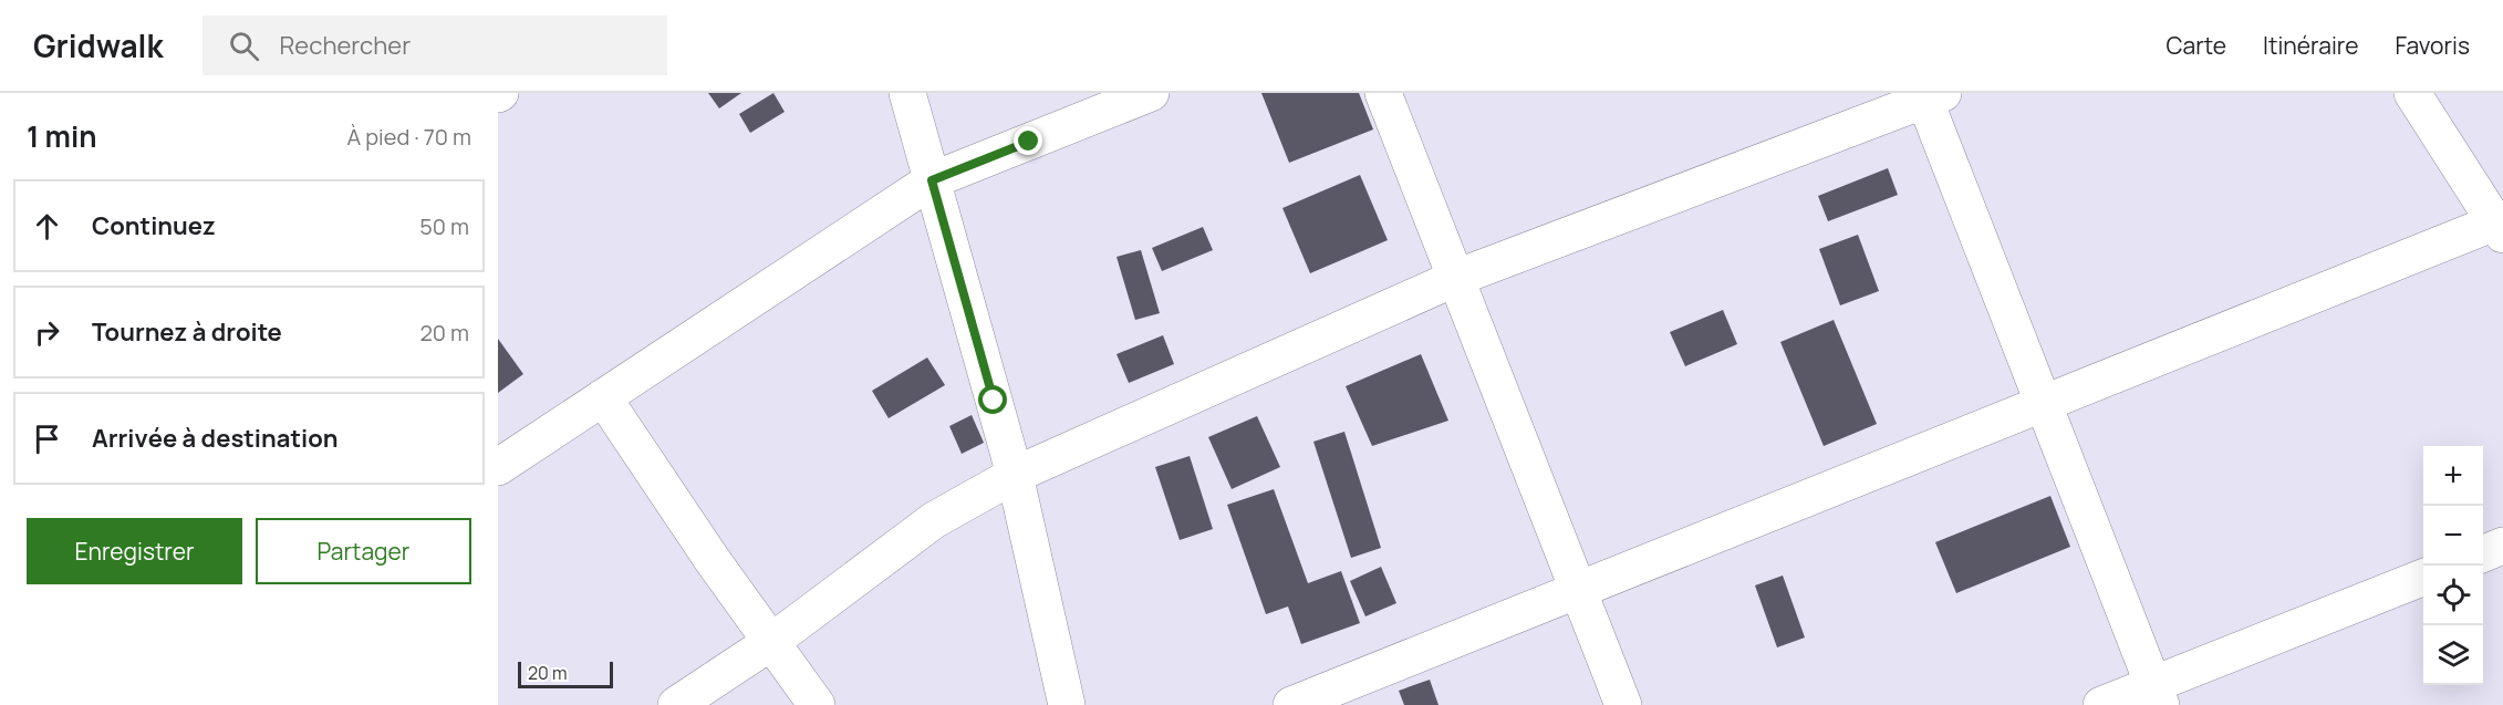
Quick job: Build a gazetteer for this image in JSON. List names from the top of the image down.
{
  "scale_bar": "20 m",
  "page": {
    "header": "Gridwalk",
    "search": "Rechercher",
    "nav": ["Carte", "Itinéraire", "Favoris"],
    "heading": ["1 min", "À pied · 70 m"],
    "list": [
      ["Continuez", "50 m"],
      ["Tournez à droite", "20 m"],
      "Arrivée à destination"
    ],
    "map_buttons": ["+", "−"],
    "buttons": ["Enregistrer", "Partager"],
    "scale": "20 m"
  }
}
